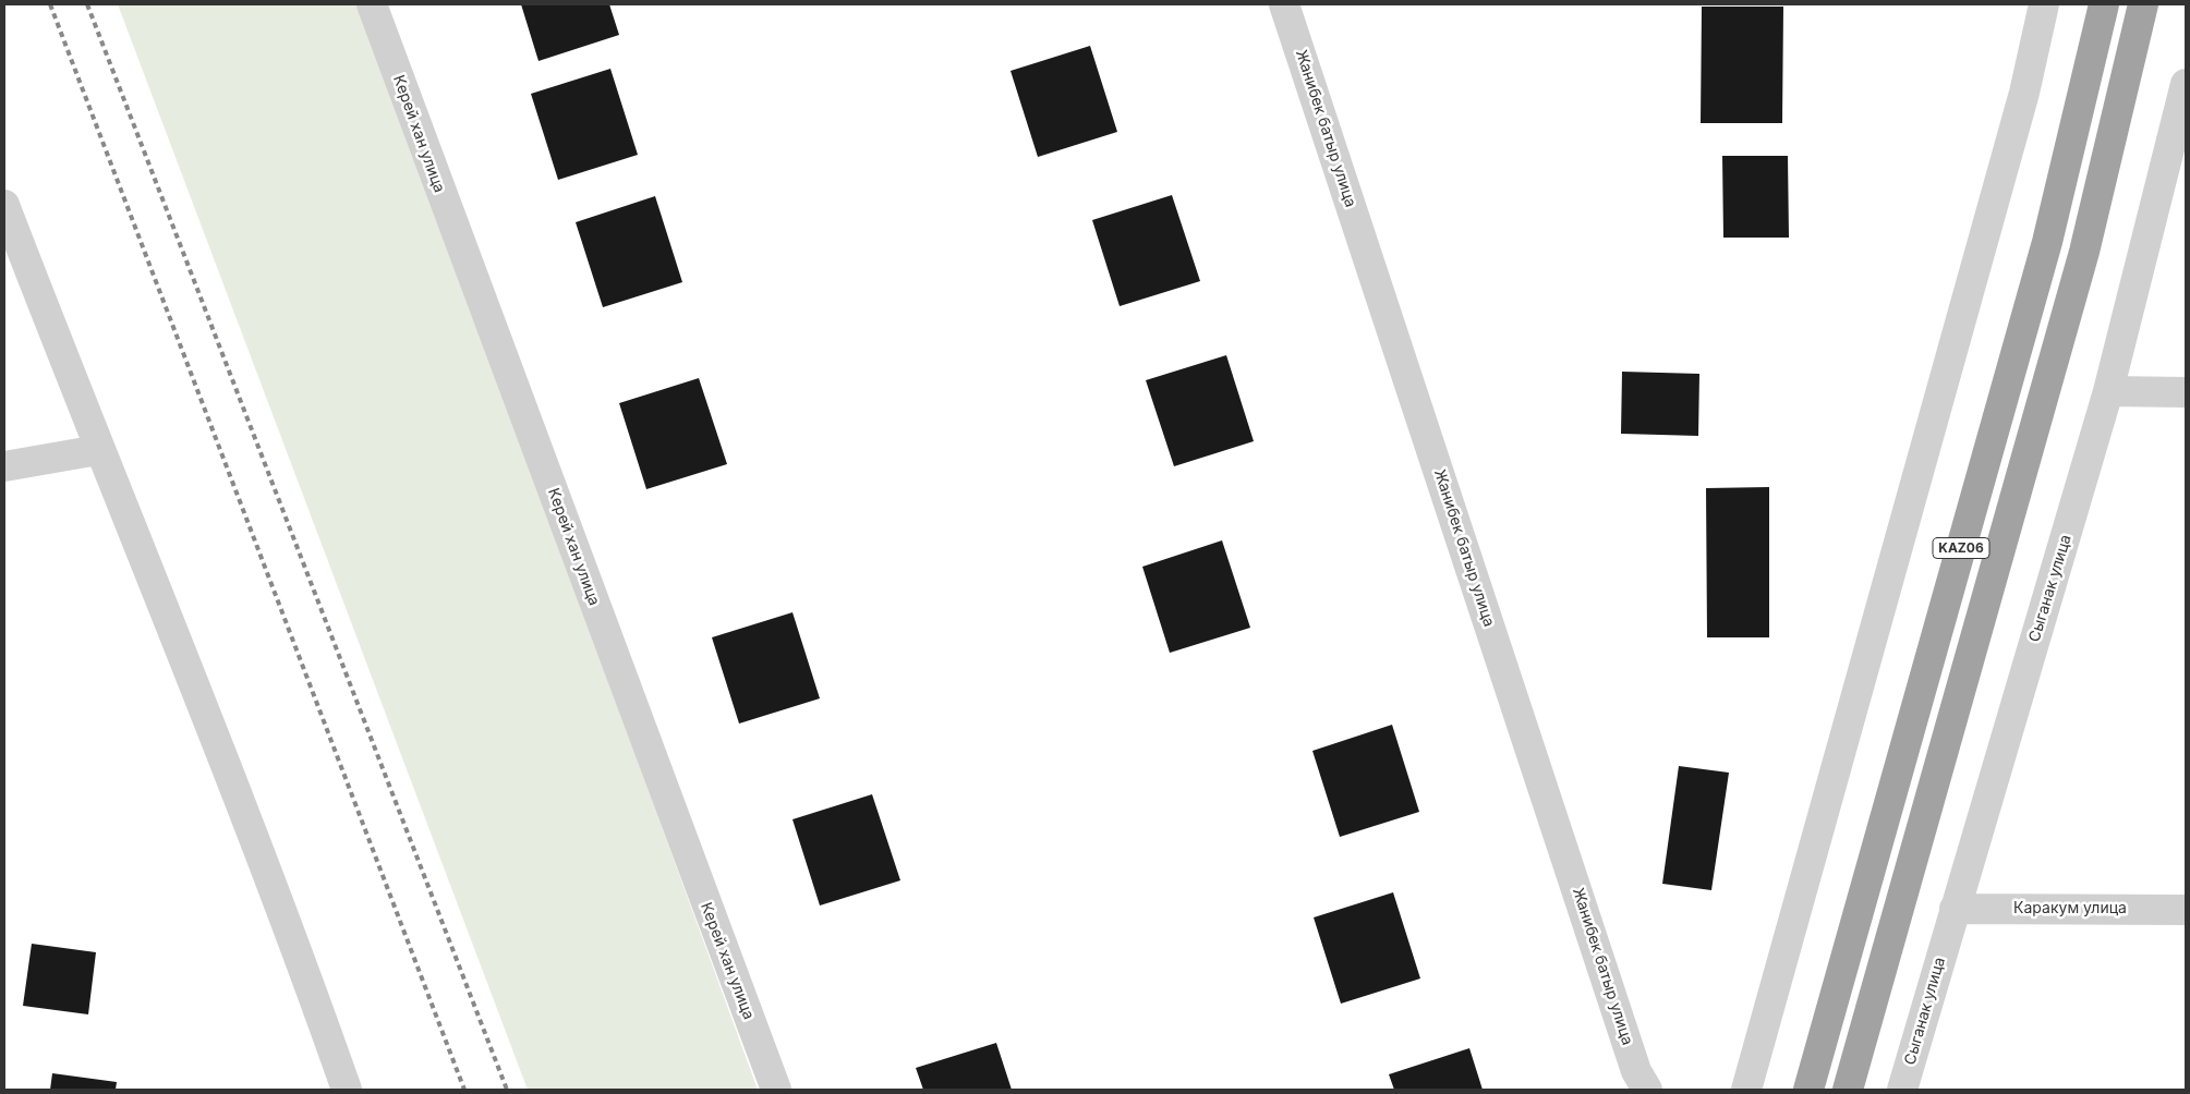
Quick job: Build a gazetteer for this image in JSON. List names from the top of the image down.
{
  "streets": {
    "highway": ["KАZ06"],
    "street": [
      "Жанибек батыр улица",
      "Керей хан улица",
      "Сыганак улица",
      "Каракум улица"
    ]
  },
  "crossings": [
    ["Сыганак улица", "Каракум улица"]
  ]
}
